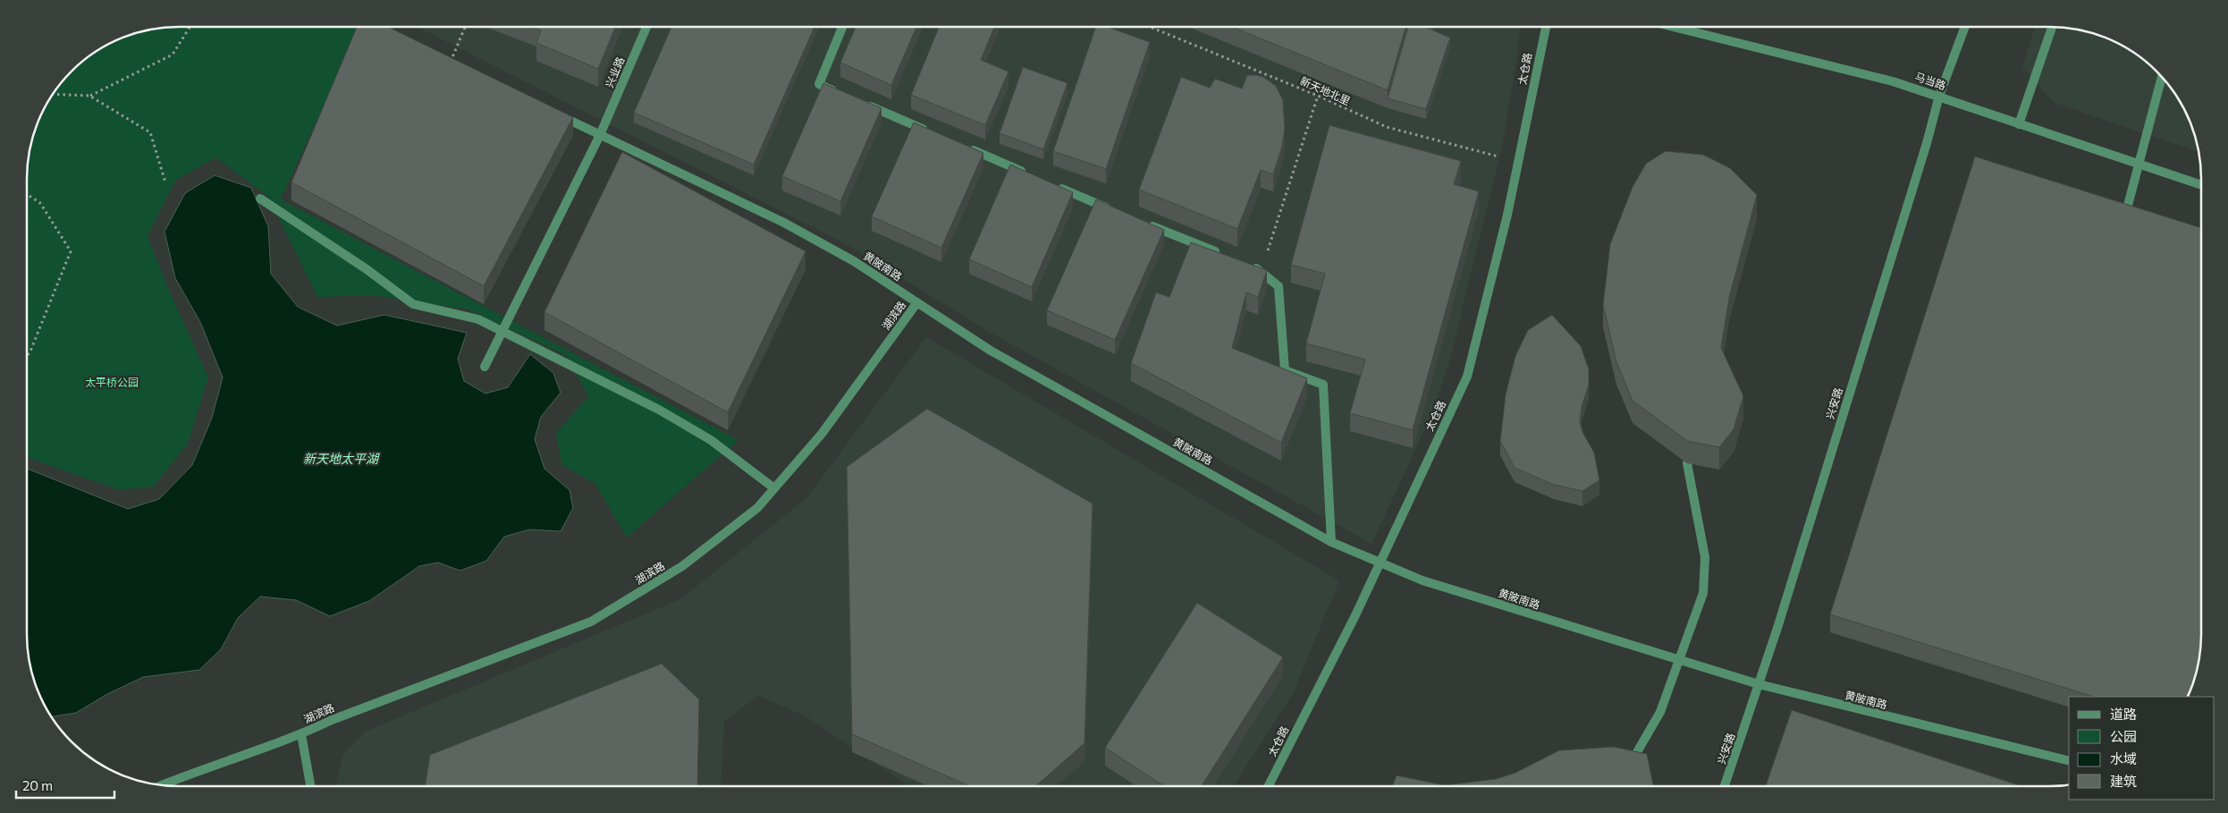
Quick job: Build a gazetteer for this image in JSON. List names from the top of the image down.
{
  "streets": {
    "street": [
      "太仓路",
      "兴业路",
      "马当路",
      "黄陂南路",
      "湖滨路",
      "兴安路"
    ],
    "path": ["新天地北里"]
  },
  "crossings": [
    ["太仓路", "新天地北里"],
    ["太仓路", "黄陂南路"],
    ["兴业路", "黄陂南路"],
    ["马当路", "兴安路"],
    ["黄陂南路", "湖滨路"],
    ["黄陂南路", "兴安路"]
  ],
  "water": ["新天地太平湖"],
  "parks": ["太平桥公园"],
  "legend": [
    "道路",
    "公园",
    "水域",
    "建筑"
  ],
  "scale_bar": "20 m"
}
